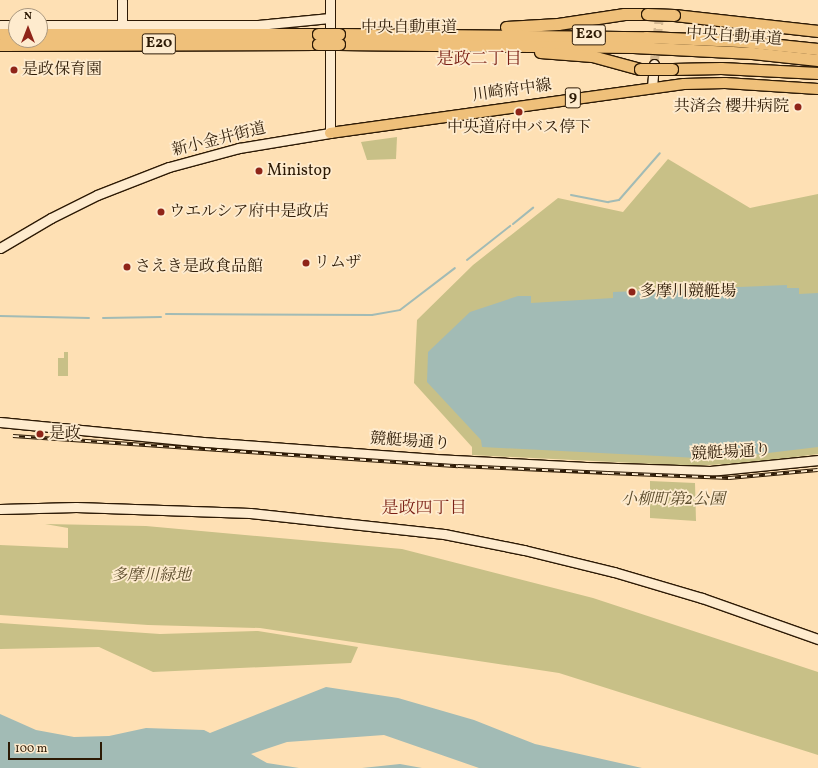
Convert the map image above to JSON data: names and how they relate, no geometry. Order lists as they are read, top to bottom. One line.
{"streets":{"highway":["中央自動車道","E20"],"main road":["川崎府中線","9"],"street":["新小金井街道","競艇場通り"]},"crossings":[["川崎府中線","新小金井街道"]],"districts":["是政二丁目","是政四丁目"],"parks":["小柳町第2公園","多摩川緑地"],"places":["是政保育園","共済会 櫻井病院","中央道府中バス停下","Ministop","ウエルシア府中是政店","リムザ","さえき是政食品館","多摩川競艇場","是政"],"scale_bar":"100 m","north":"top"}
